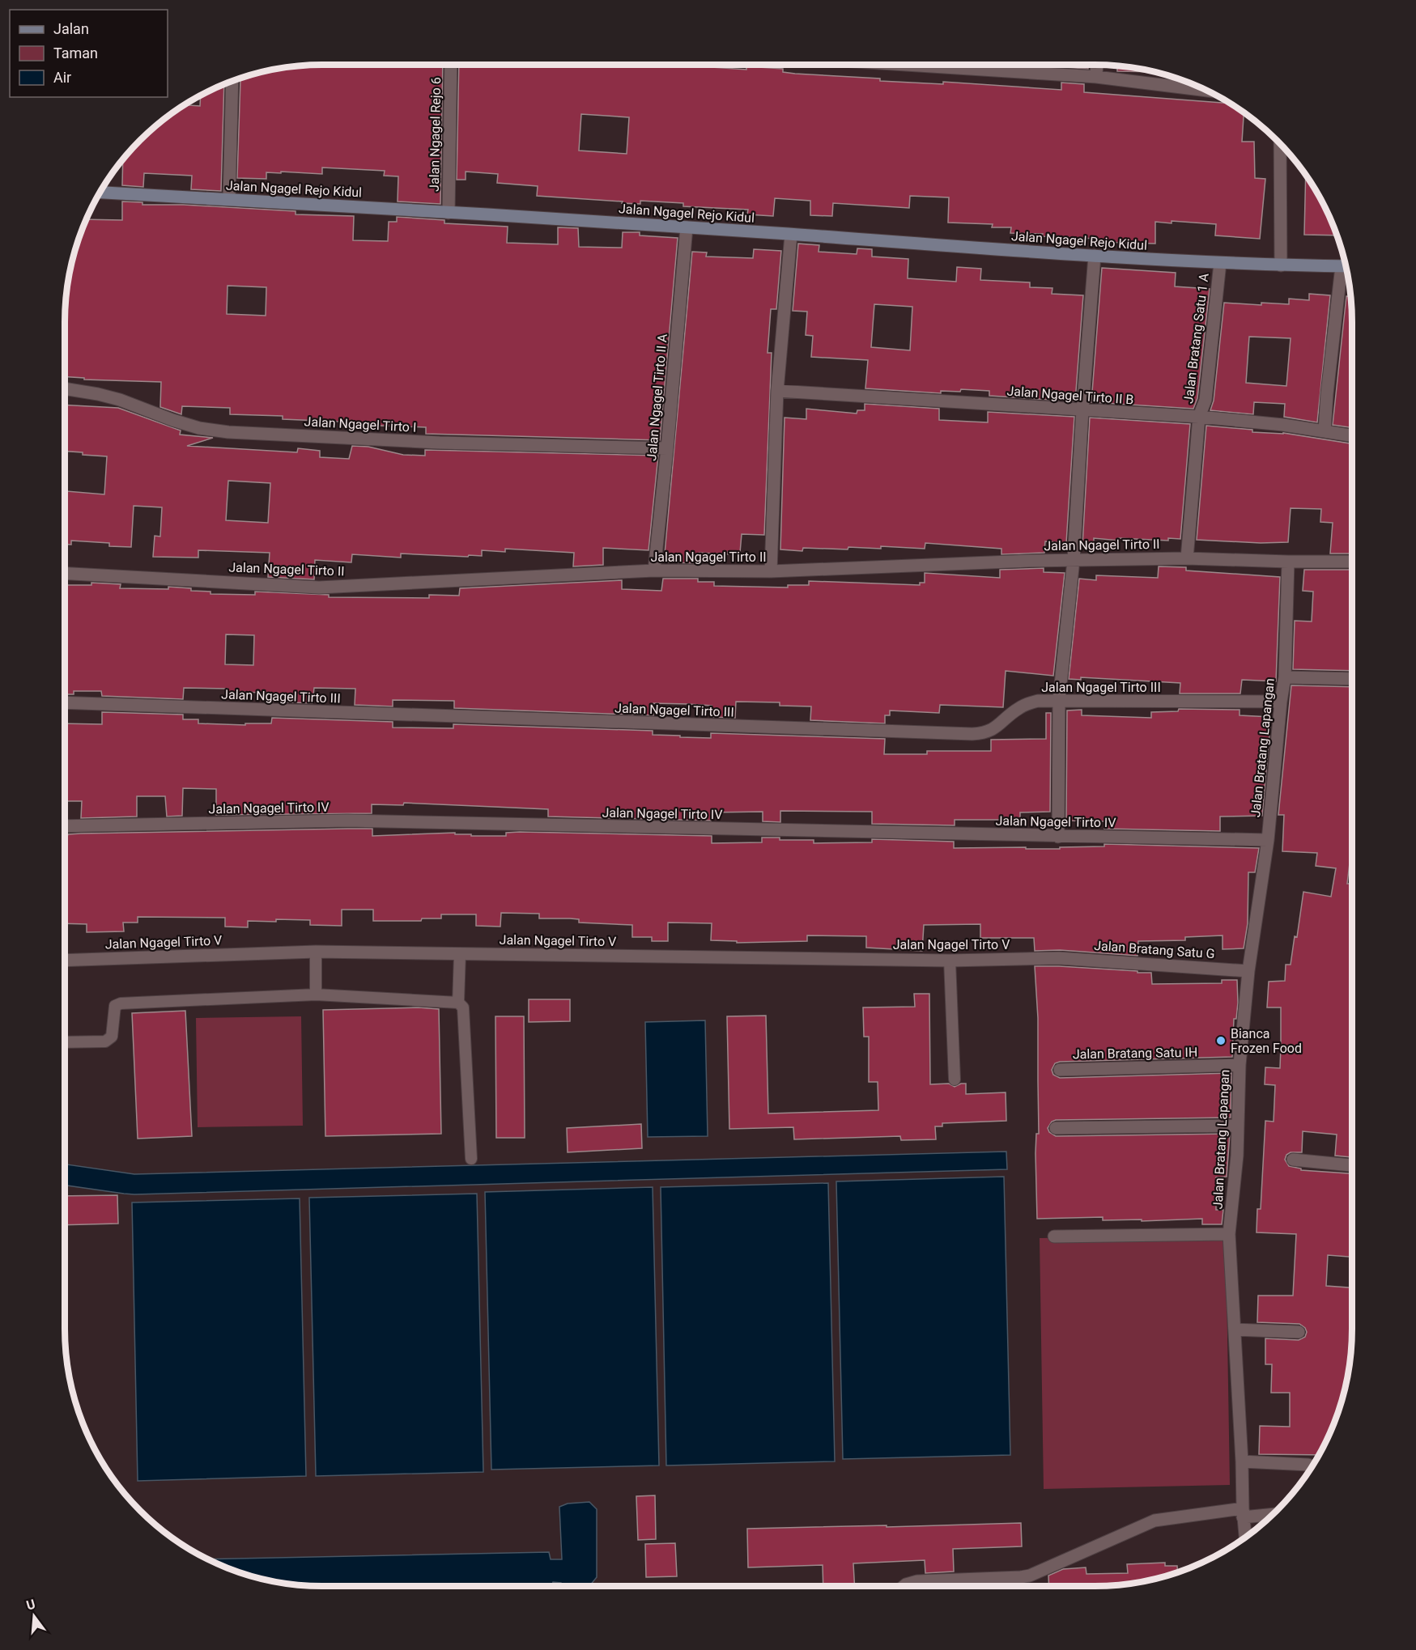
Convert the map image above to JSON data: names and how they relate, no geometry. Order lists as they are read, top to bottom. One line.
{"streets":{"main road":["Jalan Ngagel Rejo Kidul"],"street":["Jalan Ngagel Rejo 6","Jalan Bratang Satu 1 A","Jalan Ngagel Tirto II B","Jalan Ngagel Tirto II A","Jalan Ngagel Tirto I","Jalan Ngagel Tirto II","Jalan Ngagel Tirto III","Jalan Bratang Lapangan","Jalan Ngagel Tirto IV","Jalan Ngagel Tirto V","Jalan Bratang Satu G","Jalan Bratang Satu IH"]},"crossings":[["Jalan Ngagel Rejo 6","Jalan Ngagel Rejo Kidul"],["Jalan Ngagel Rejo Kidul","Jalan Bratang Satu 1 A"],["Jalan Ngagel Rejo Kidul","Jalan Ngagel Tirto II A"],["Jalan Bratang Satu 1 A","Jalan Ngagel Tirto II B"],["Jalan Bratang Satu 1 A","Jalan Ngagel Tirto II"],["Jalan Ngagel Tirto II A","Jalan Ngagel Tirto I"],["Jalan Ngagel Tirto II A","Jalan Ngagel Tirto II"],["Jalan Ngagel Tirto II","Jalan Bratang Lapangan"],["Jalan Ngagel Tirto III","Jalan Bratang Lapangan"],["Jalan Bratang Lapangan","Jalan Ngagel Tirto IV"],["Jalan Bratang Lapangan","Jalan Bratang Satu G"],["Jalan Bratang Lapangan","Jalan Bratang Satu IH"],["Jalan Ngagel Tirto V","Jalan Bratang Satu G"]],"places":["Bianca Frozen Food"],"legend":["Jalan","Taman","Air"],"north":"top"}
